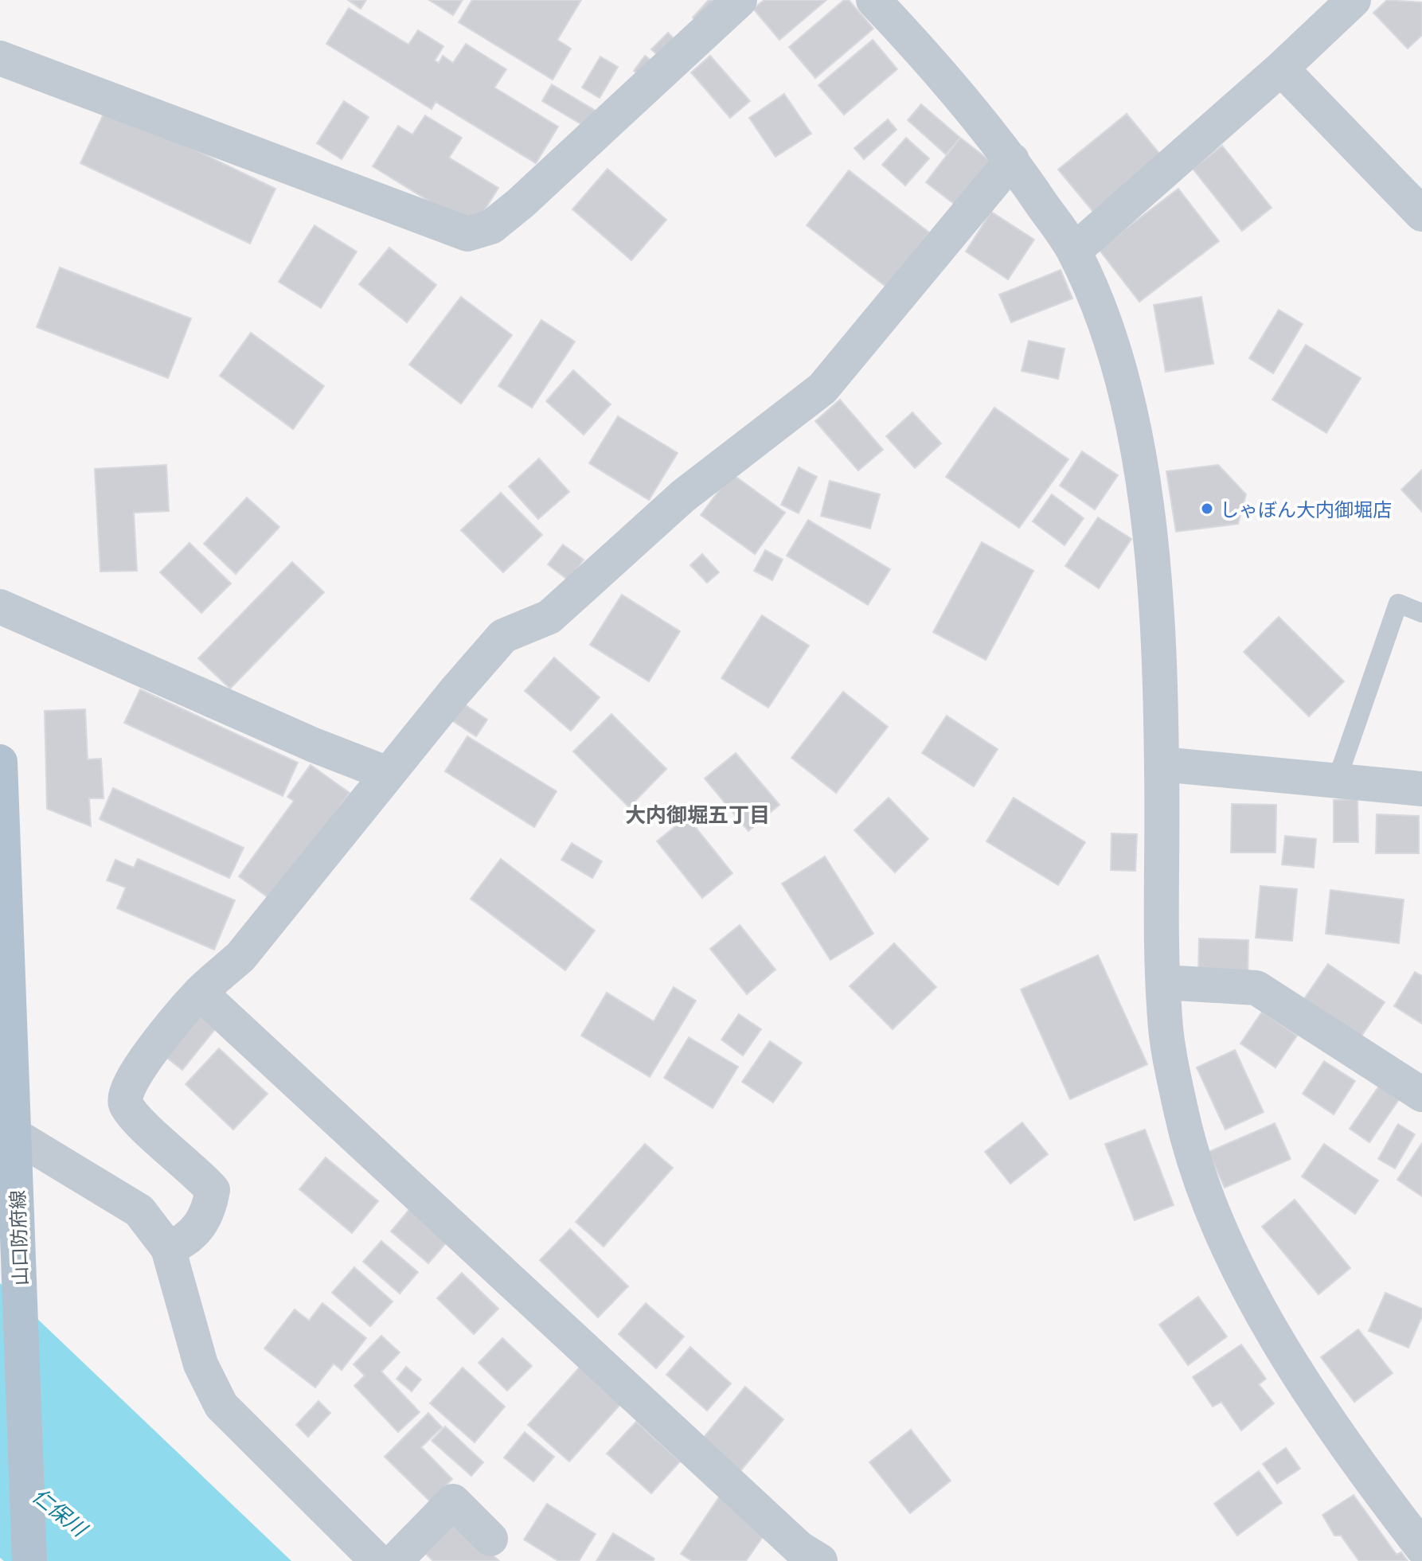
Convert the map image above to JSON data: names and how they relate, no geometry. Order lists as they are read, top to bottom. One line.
{"streets":{"main road":["山口防府線"]},"districts":["大内御堀五丁目"],"water":["仁保川"],"places":["しゃぼん大内御堀店"]}
